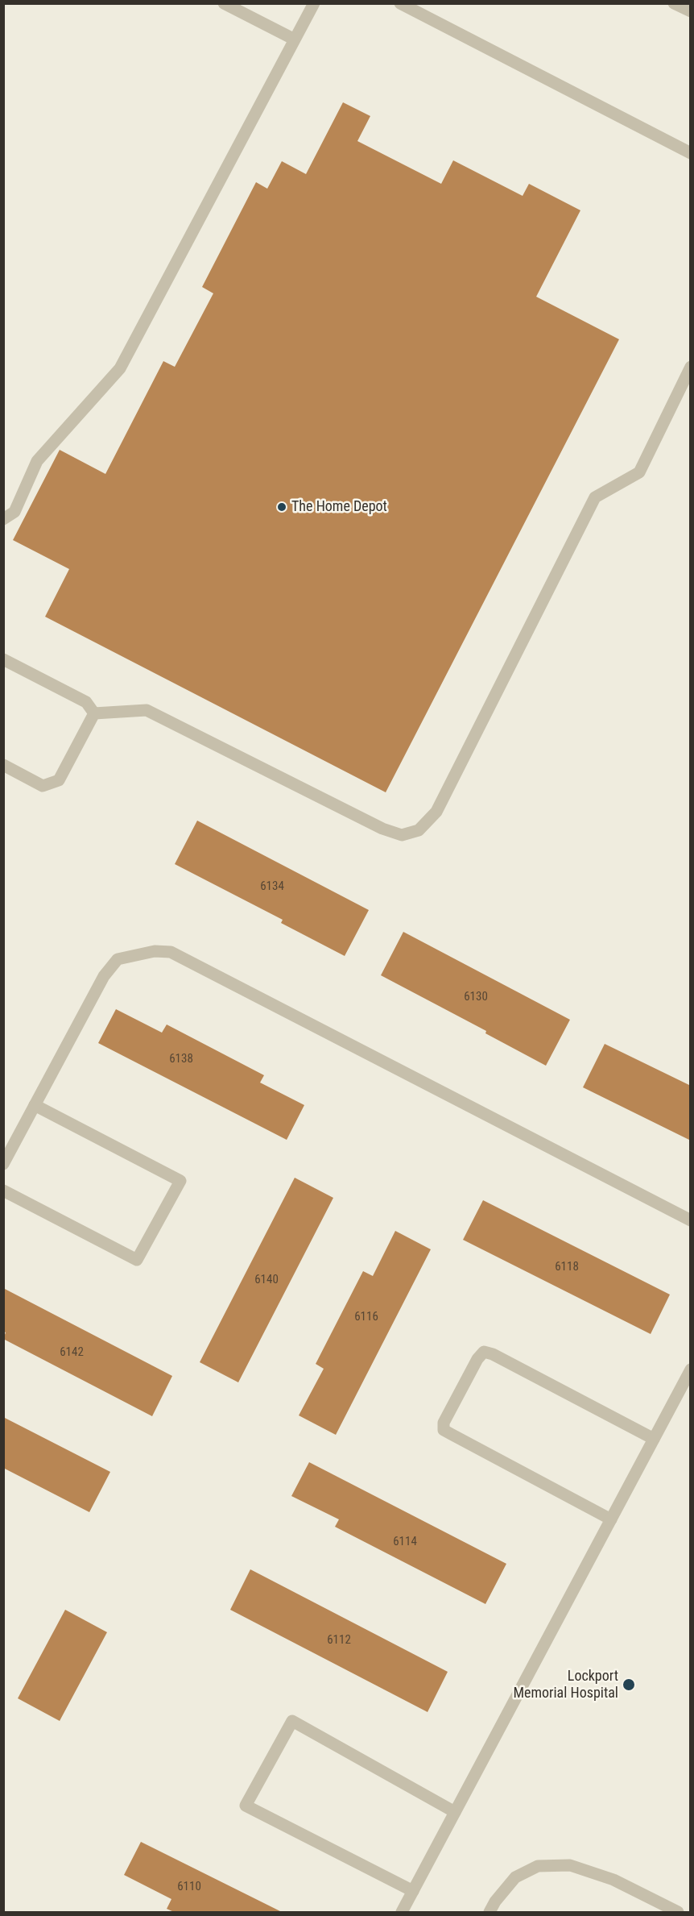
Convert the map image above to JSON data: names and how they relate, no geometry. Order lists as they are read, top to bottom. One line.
{"places":["The Home Depot","Lockport Memorial Hospital"],"house_numbers":["6134","6130","6138","6118","6140","6116","6142","6114","6112","6110"]}
